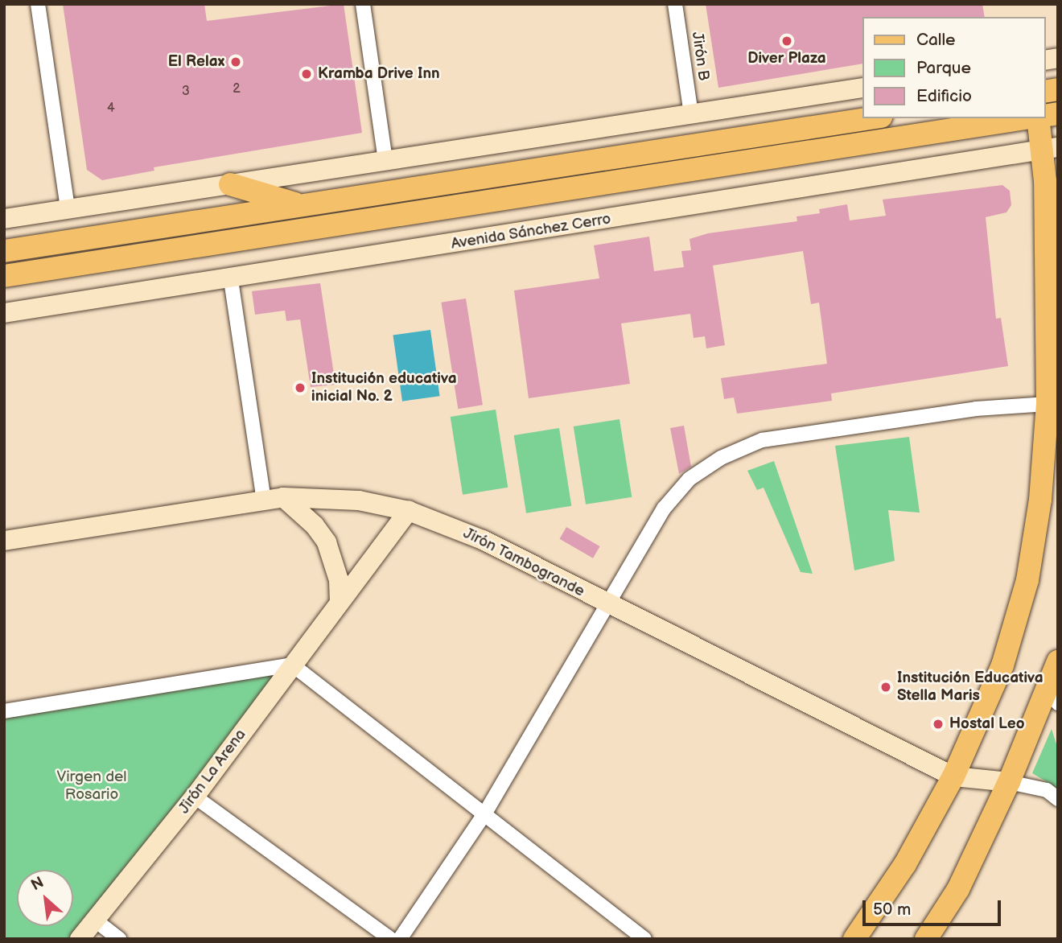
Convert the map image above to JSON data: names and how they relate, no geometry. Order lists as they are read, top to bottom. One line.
{"streets":{"main road":["Avenida Sánchez Cerro","Jirón Tambogrande","Jirón La Arena"],"street":["Jirón B"]},"crossings":[["Jirón Tambogrande","Jirón La Arena"]],"parks":["Virgen del Rosario"],"places":["Diver Plaza","El Relax","Kramba Drive Inn","Institución educativa inicial No. 2","Institución Educativa Stella Maris","Hostal Leo"],"house_numbers":["2","3","4"],"legend":["Calle","Parque","Edificio"],"scale_bar":"50 m","north":"top left"}
